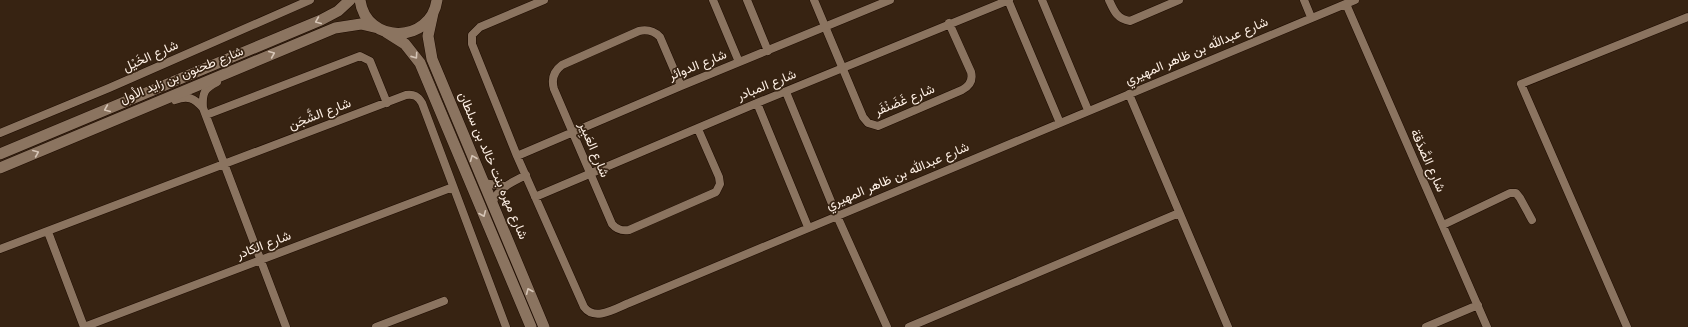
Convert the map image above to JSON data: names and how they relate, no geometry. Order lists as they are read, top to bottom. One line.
{"streets":{"street":["شارع عبدالله بن ظاهر المهيري","شارع الخَيْل","شارع الدوائر","شارع طحنون بن زايد الأول","شارع المبادر","شارع غَضَنْفَر","شارع الشَّجَن","شارع العَبِير","شارع الصَّدَقة","شارع مهره بنت خالد بن سلطان","شارع الكادر"]},"crossings":[["شارع عبدالله بن ظاهر المهيري","شارع الدوائر"],["شارع عبدالله بن ظاهر المهيري","شارع المبادر"],["شارع عبدالله بن ظاهر المهيري","شارع الصَّدَقة"],["شارع الدوائر","شارع غَضَنْفَر"],["شارع الدوائر","شارع العَبِير"],["شارع طحنون بن زايد الأول","شارع مهره بنت خالد بن سلطان"],["شارع المبادر","شارع غَضَنْفَر"],["شارع المبادر","شارع العَبِير"],["شارع الشَّجَن","شارع الكادر"]]}
